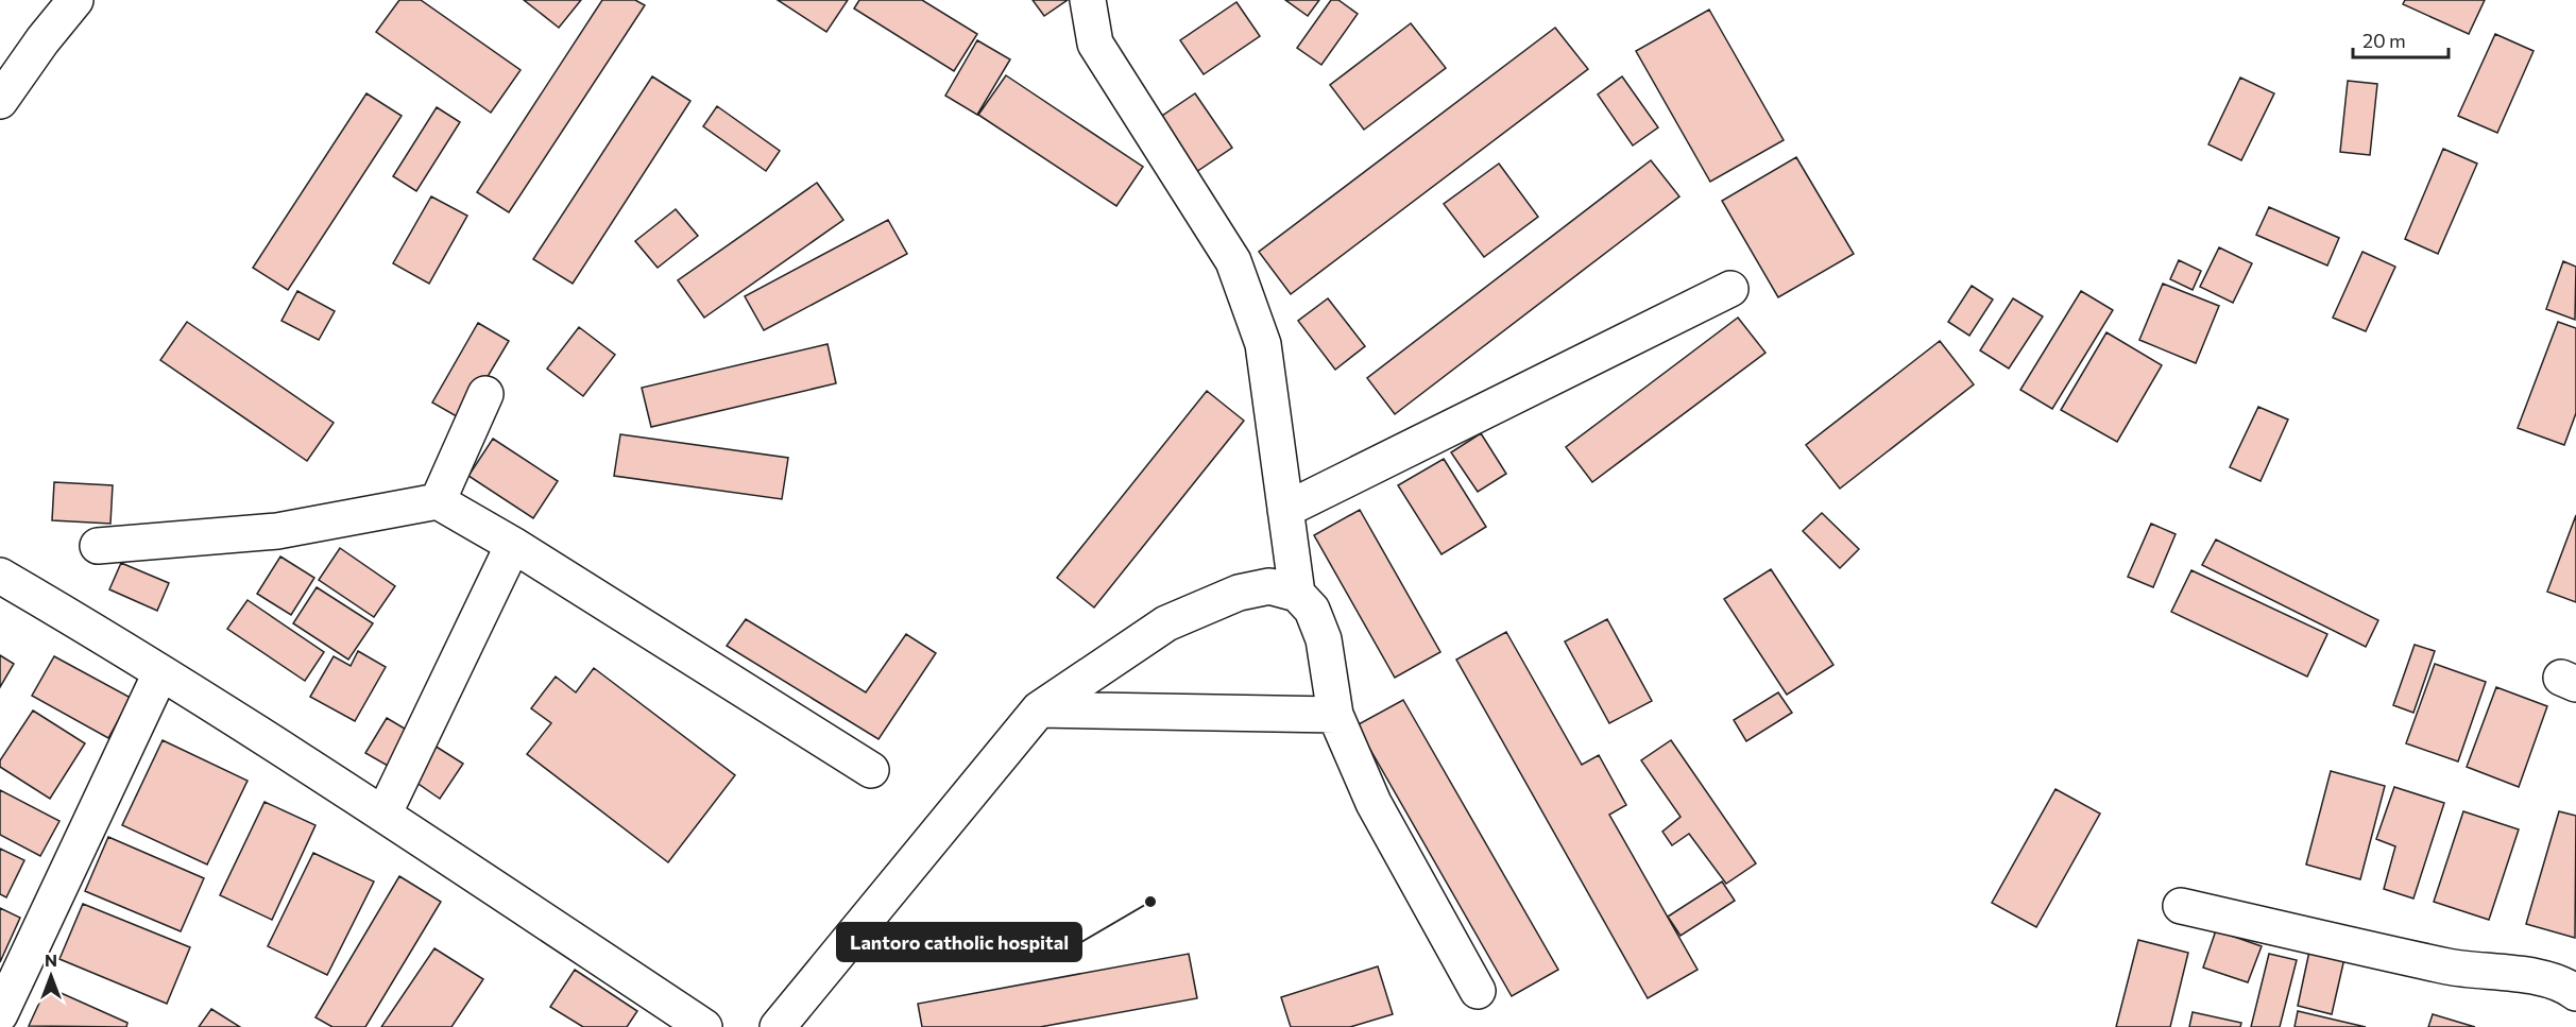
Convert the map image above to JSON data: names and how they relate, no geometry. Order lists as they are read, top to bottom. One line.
{"places":["Lantoro catholic hospital"],"scale_bar":"20 m","north":"top"}
